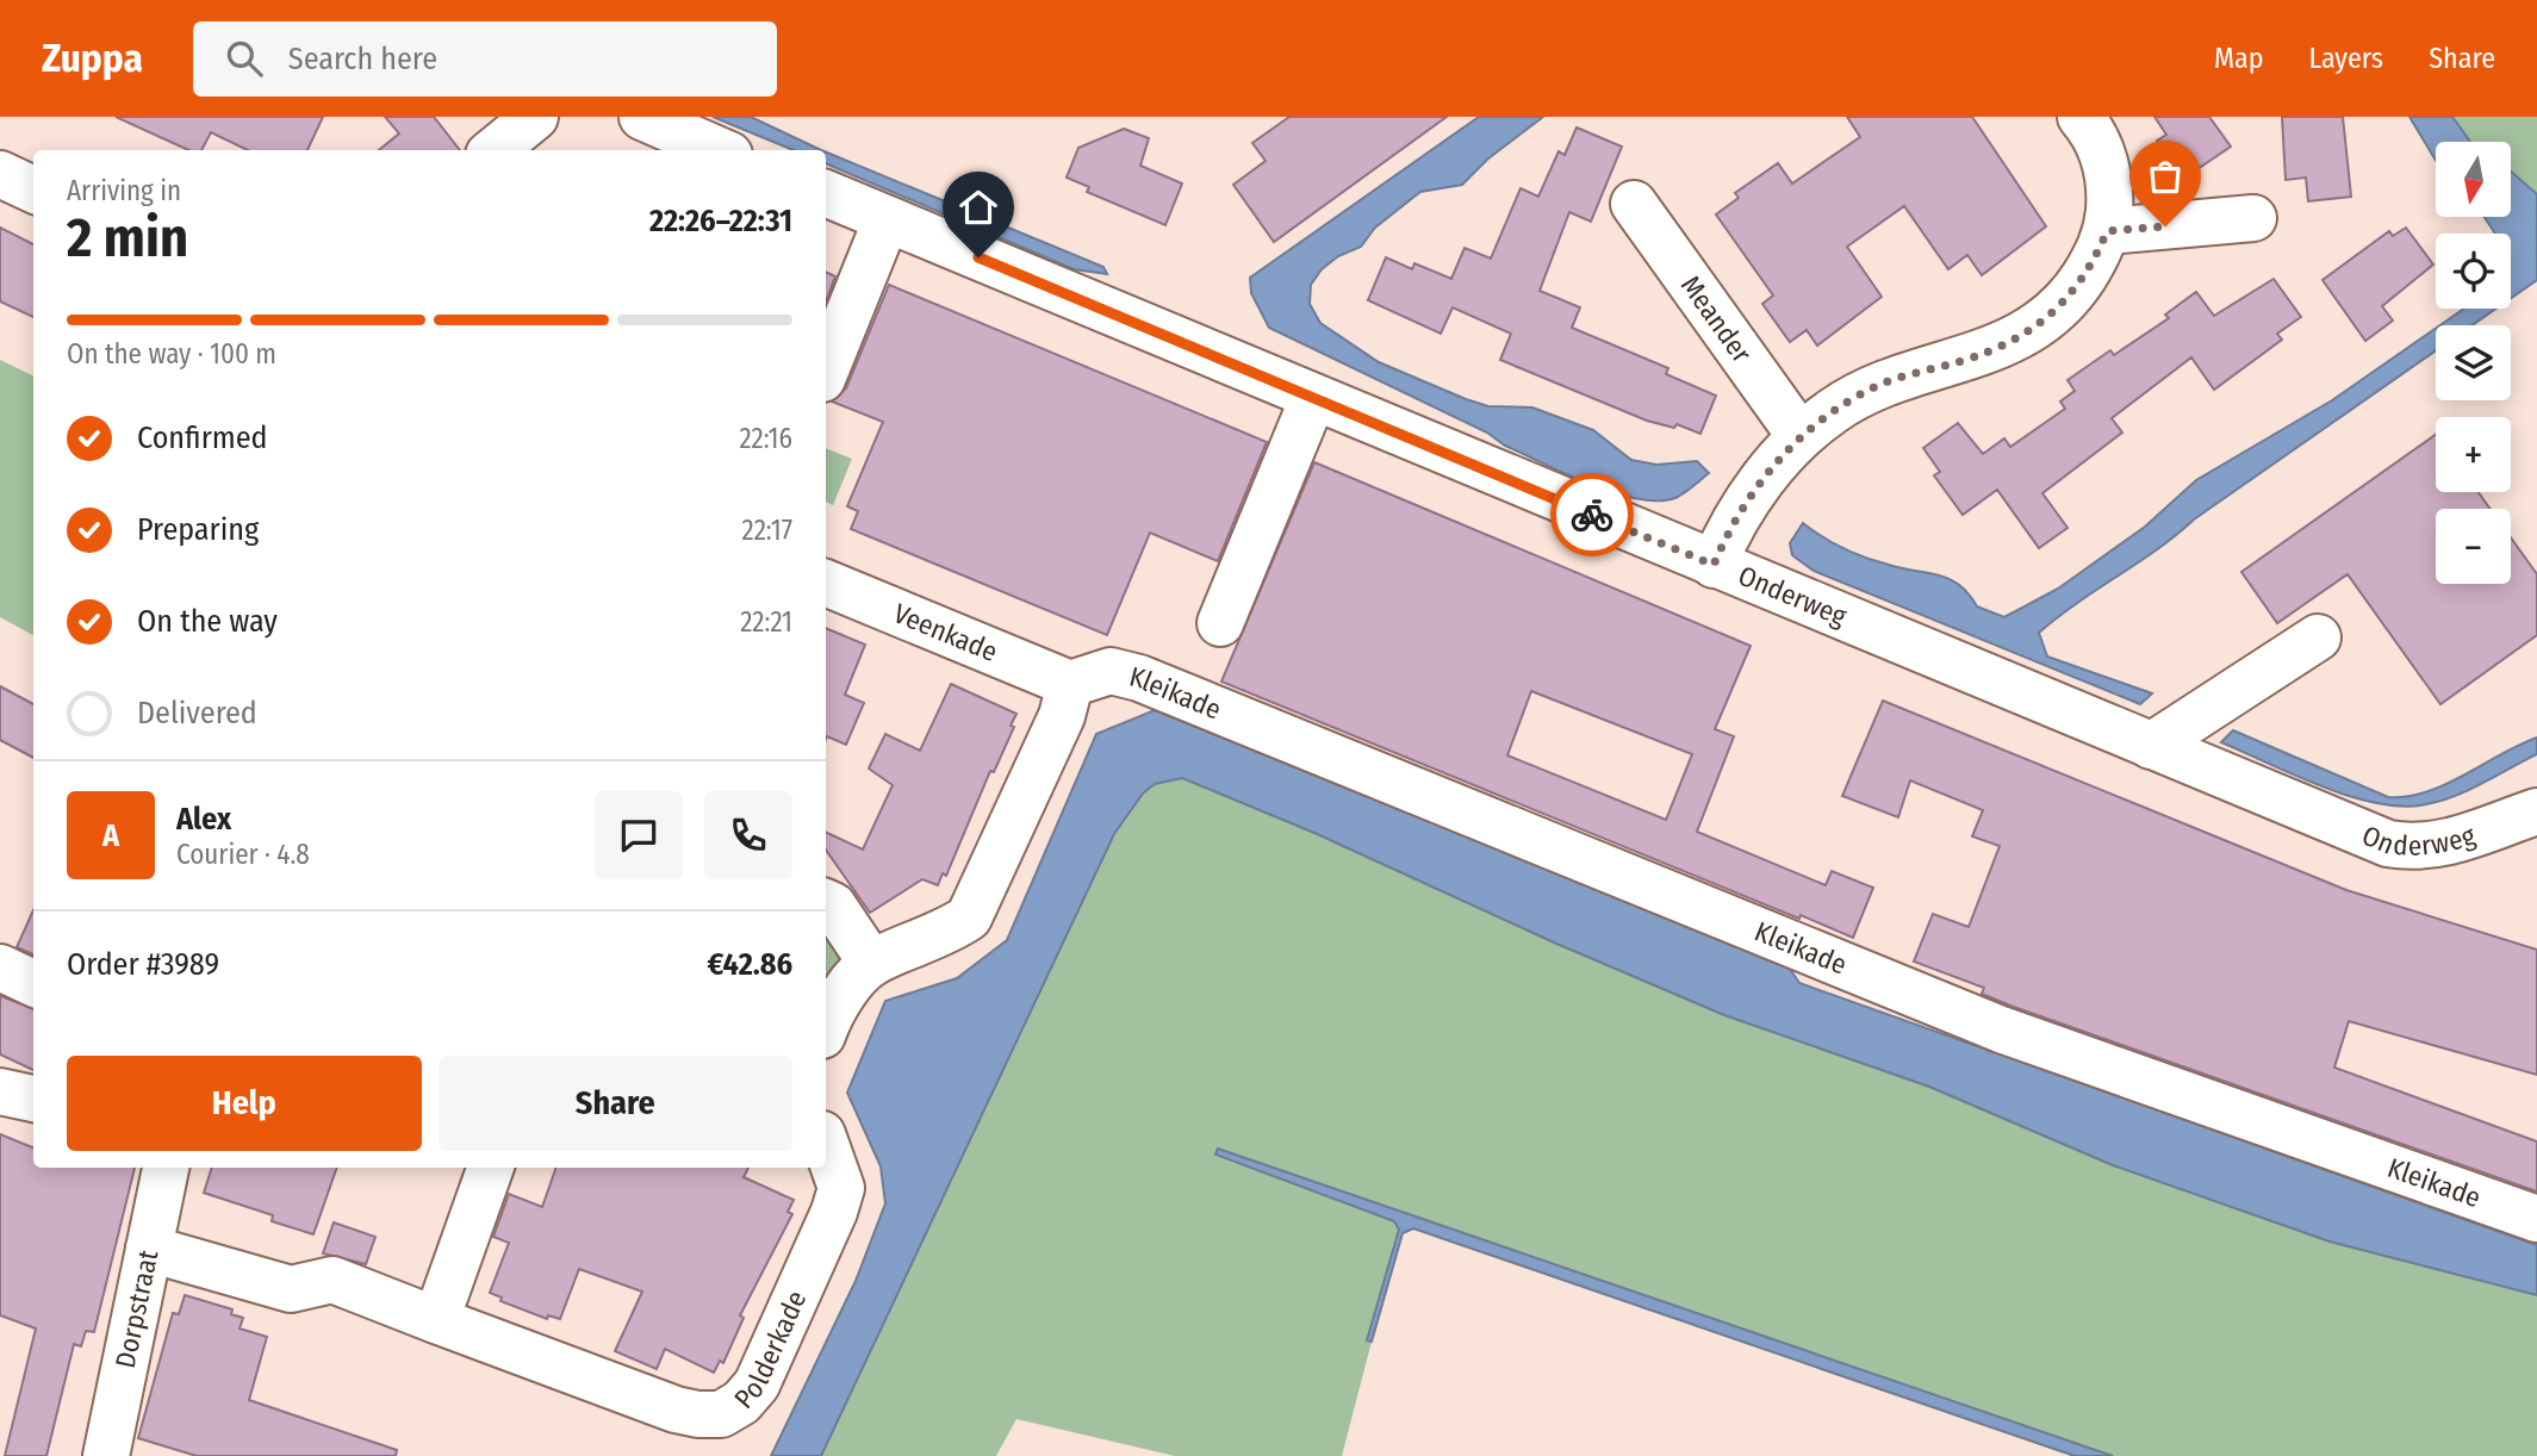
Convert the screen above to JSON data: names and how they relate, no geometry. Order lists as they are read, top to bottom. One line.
{"streets":{"street":["Meander","Onderweg","Veenkade","Kleikade","Dorpstraat","Polderkade"]},"crossings":[["Veenkade","Kleikade"],["Dorpstraat","Polderkade"]],"north":"bottom","page":{"header":"Zuppa","search":"Search here","nav":["Map","Layers","Share"],"map_buttons":["+","−"],"heading":["2 min","Arriving in","22:26–22:31"],"panel":["Alex","Courier · 4.8","Order #3989","€42.86"],"bar":"On the way · 100 m","list":[["Confirmed","22:16"],["Preparing","22:17"],["On the way","22:21"],"Delivered"],"round":"A","buttons":["Help","Share"]}}
